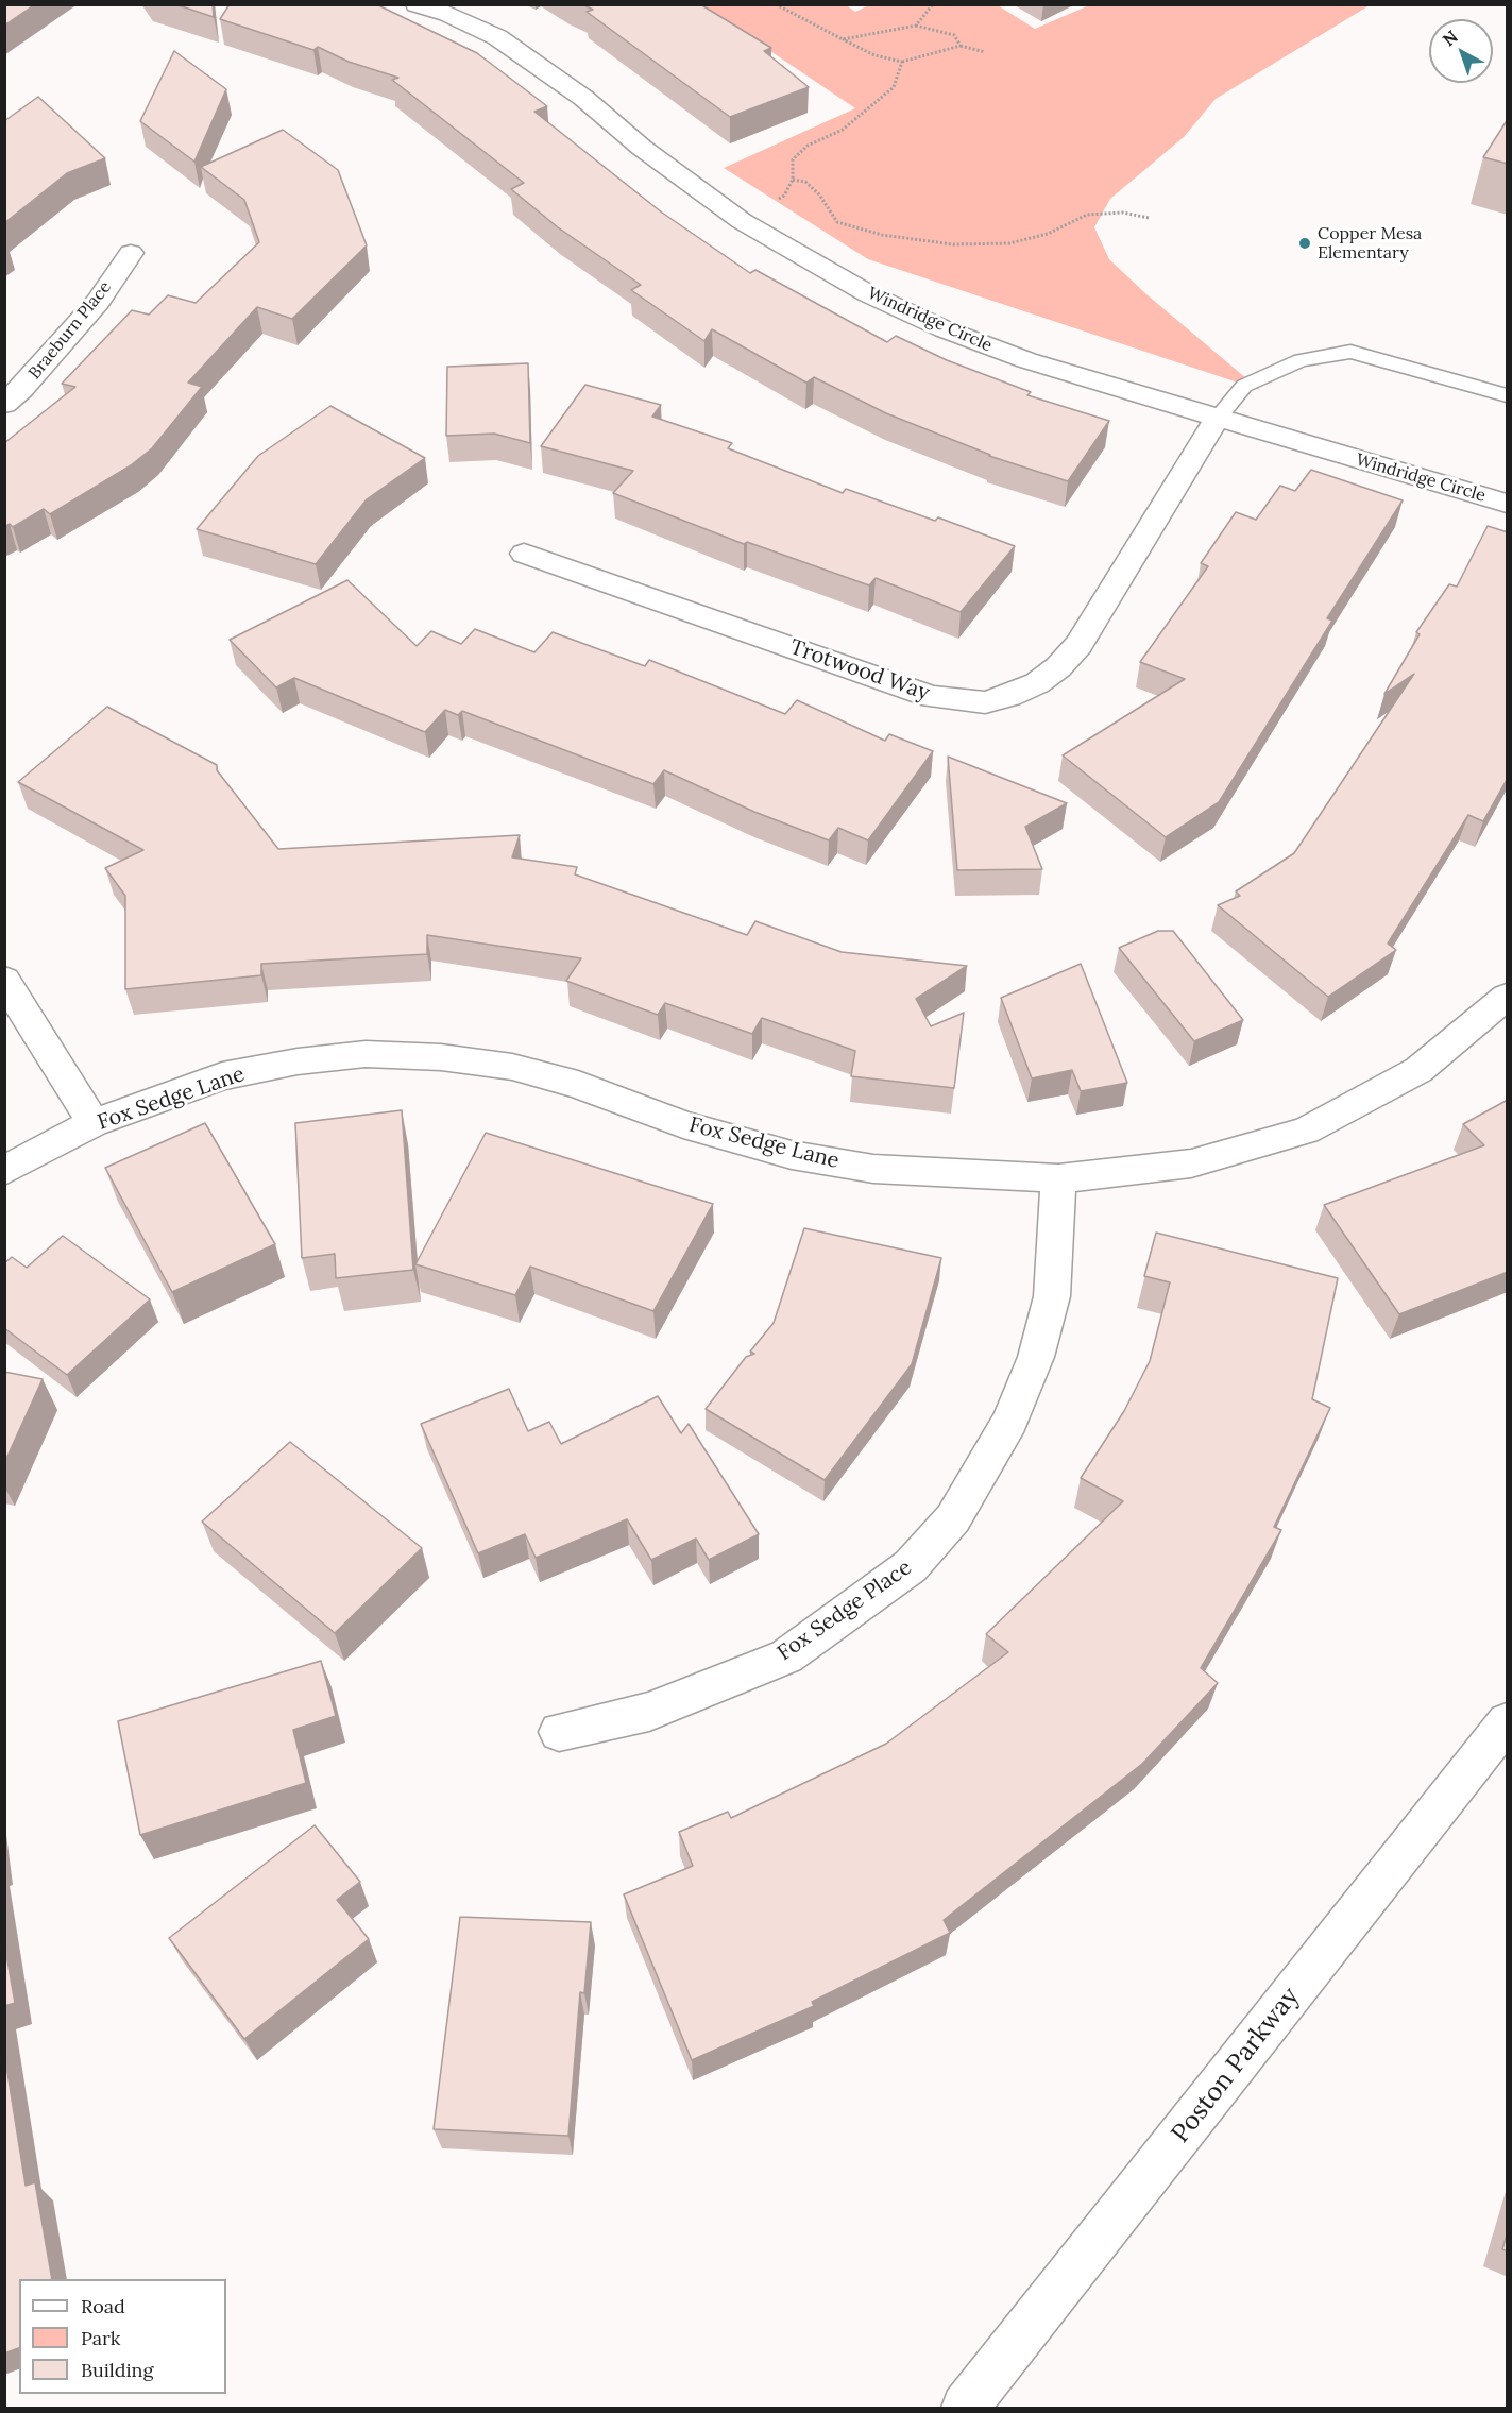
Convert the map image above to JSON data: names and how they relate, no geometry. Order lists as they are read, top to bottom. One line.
{"streets":{"street":["Windridge Circle","Braeburn Place","Trotwood Way","Fox Sedge Lane","Fox Sedge Place","Poston Parkway"]},"crossings":[["Windridge Circle","Trotwood Way"],["Fox Sedge Lane","Fox Sedge Place"]],"places":["Copper Mesa Elementary"],"legend":["Road","Park","Building"],"north":"top left"}
